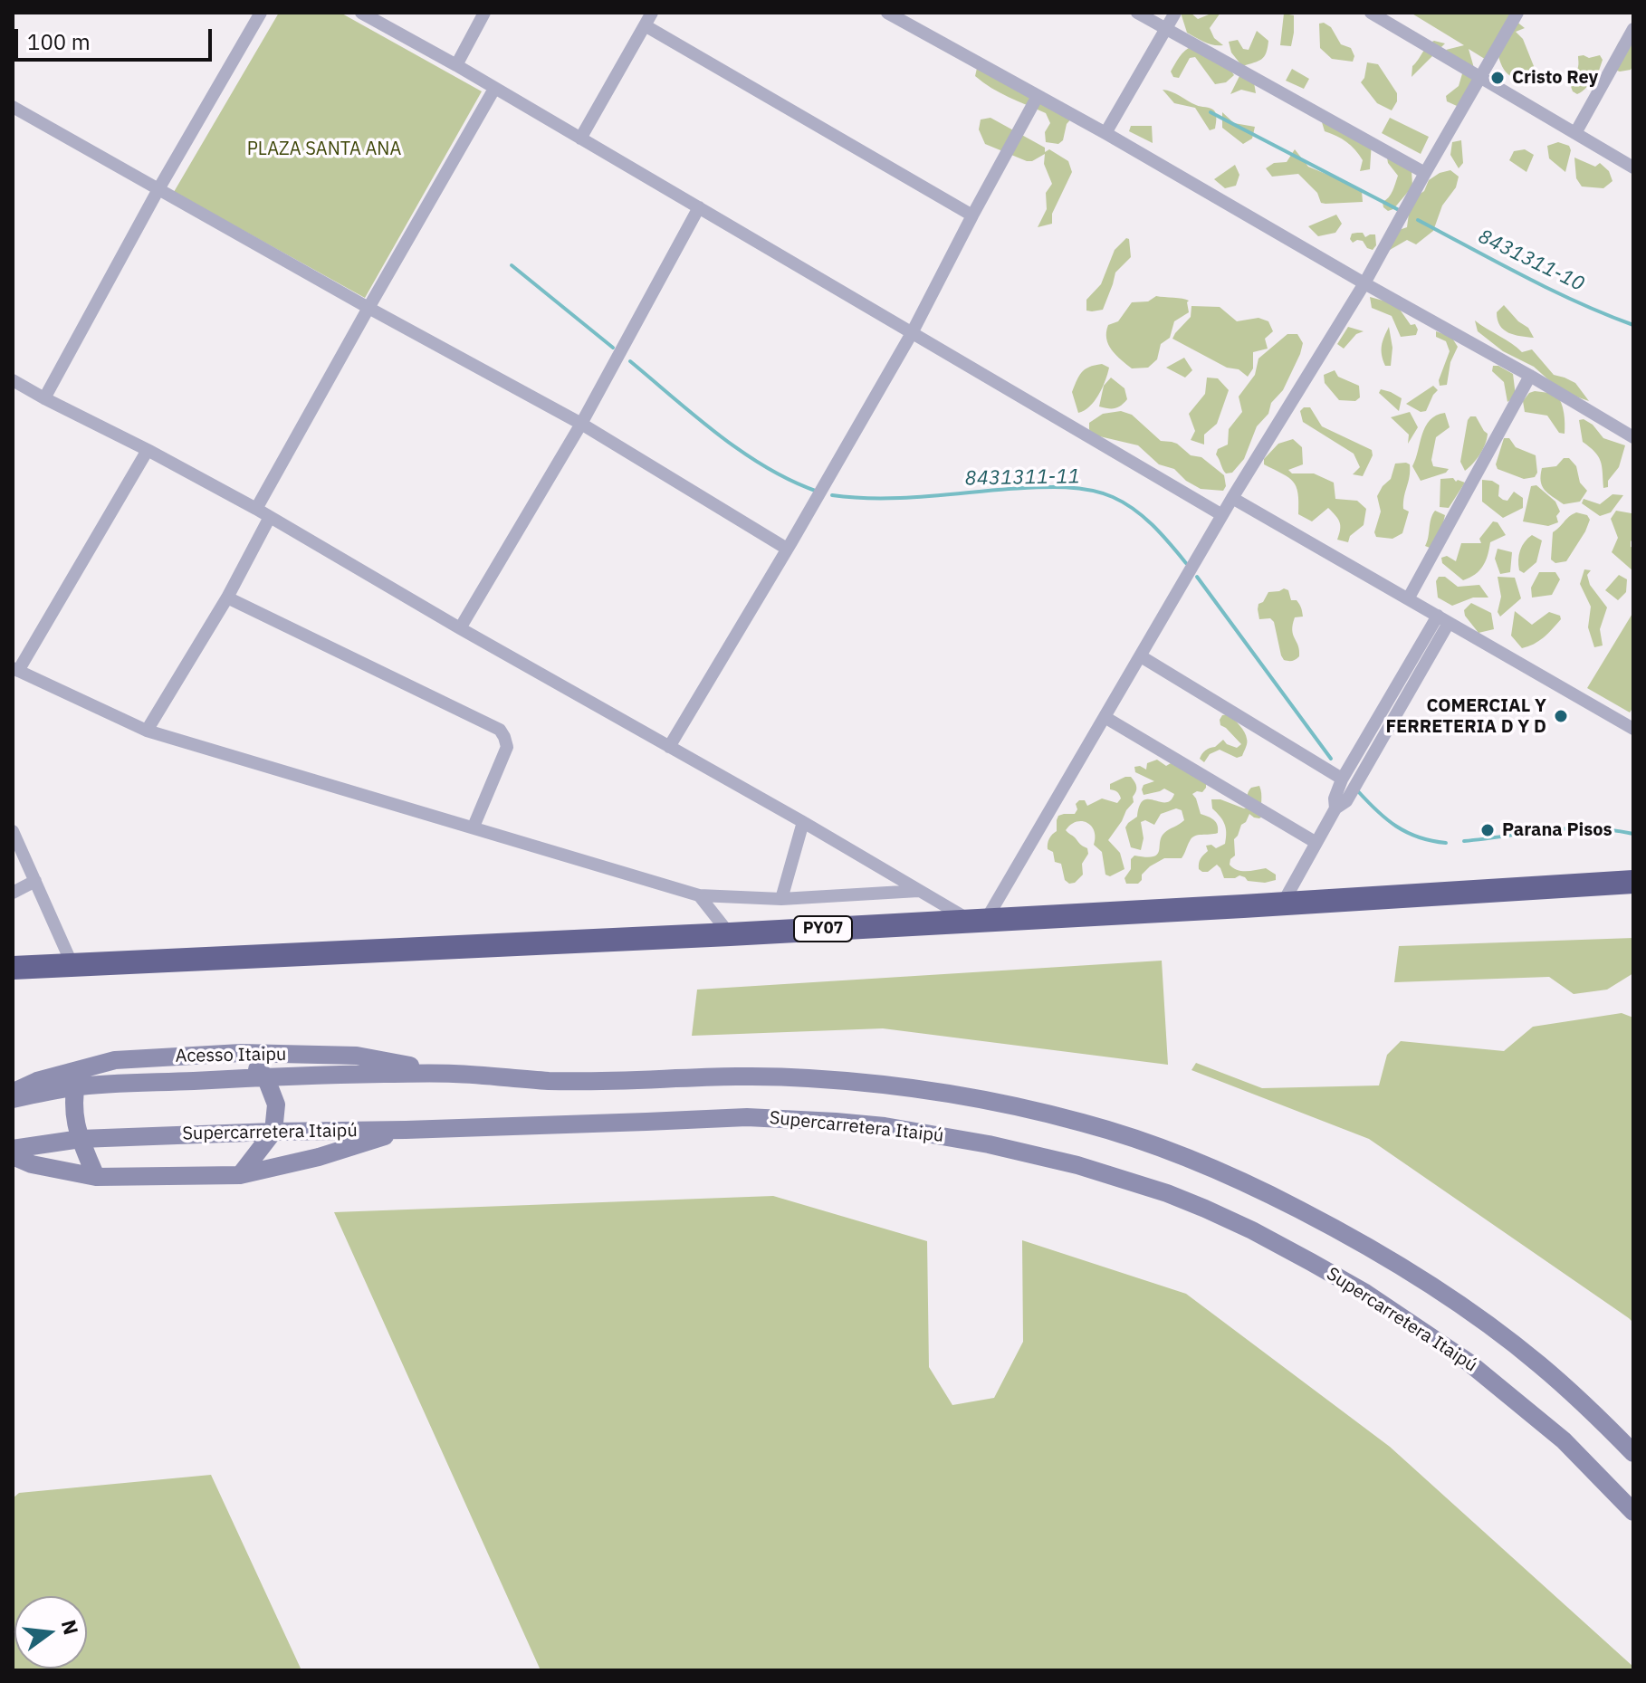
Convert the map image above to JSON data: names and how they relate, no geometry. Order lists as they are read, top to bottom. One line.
{"streets":{"highway":["PY07"],"street":["Acesso Itaipu","Supercarretera Itaipú"]},"water":["8431311-10","8431311-11"],"parks":["PLAZA SANTA ANA"],"places":["Cristo Rey","COMERCIAL Y FERRETERIA D Y D","Parana Pisos"],"scale_bar":"100 m","north":"right"}
